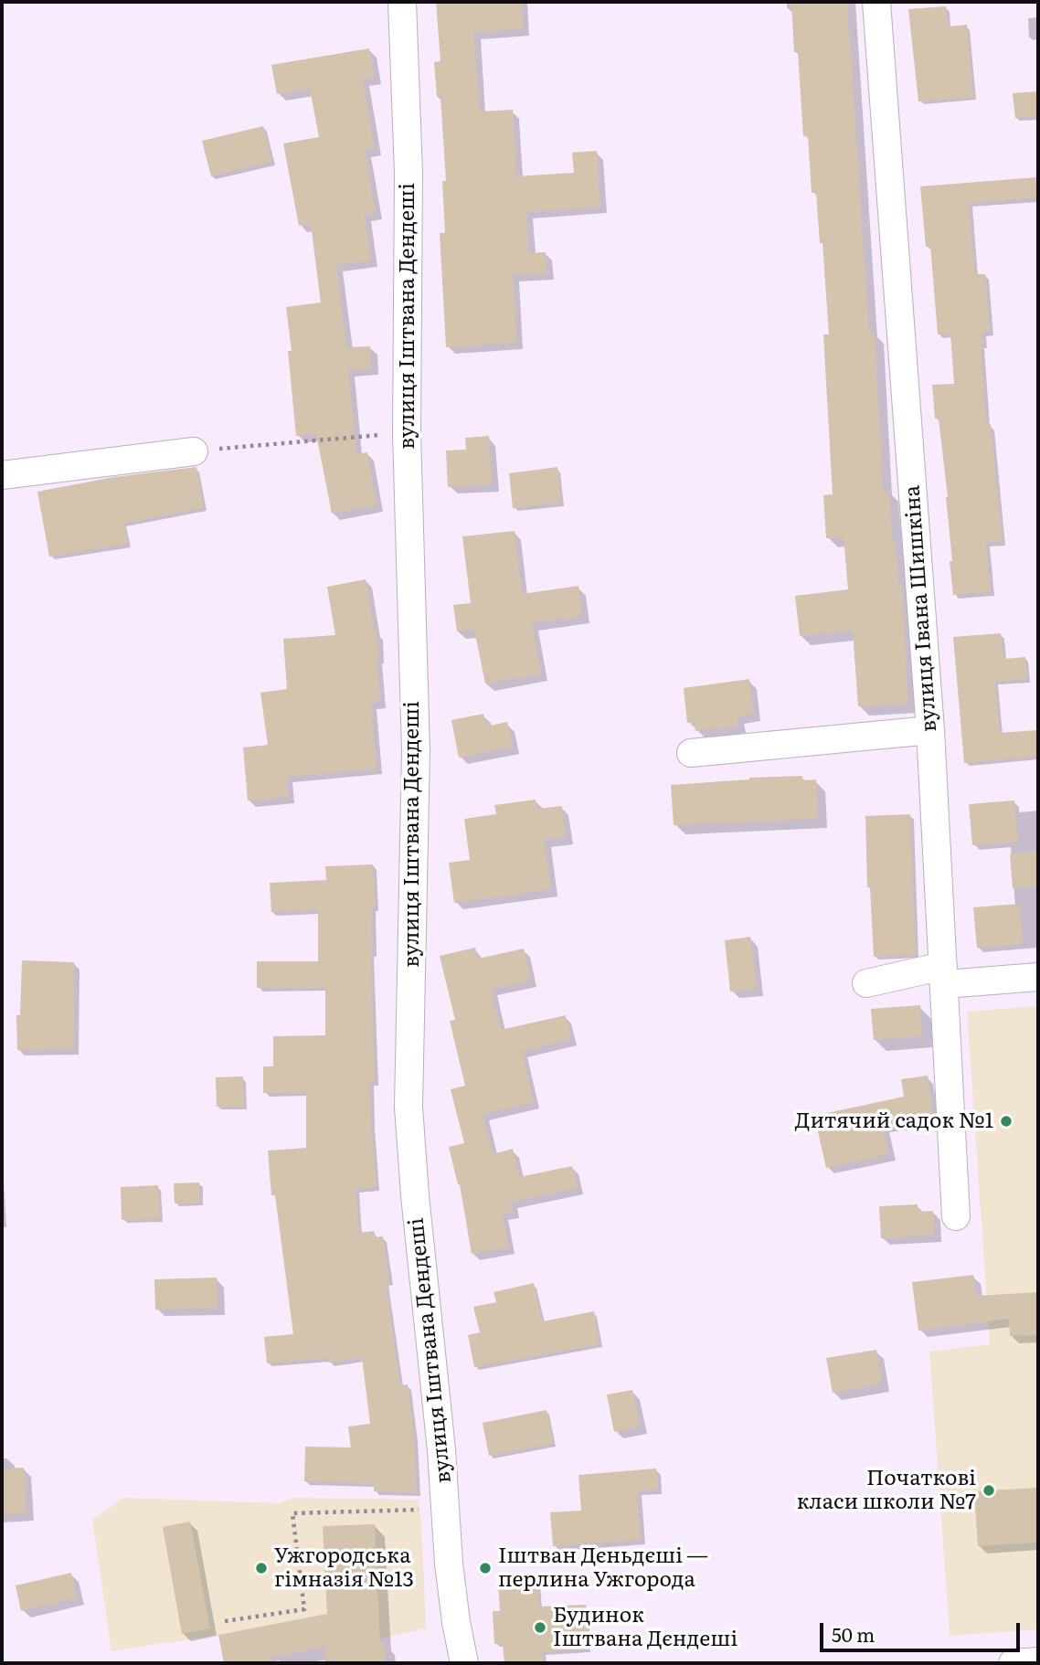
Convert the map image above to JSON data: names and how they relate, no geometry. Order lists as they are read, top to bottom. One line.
{"streets":{"street":["вулиця Іштвана Дендеші","вулиця Івана Шишкіна"]},"places":["Дитячий садок №1","Початкові класи школи №7","Ужгородська гімназія №13","Іштван Дєньдєші — перлина Ужгорода","Будинок Іштвана Дєндеші"],"scale_bar":"50 m"}
